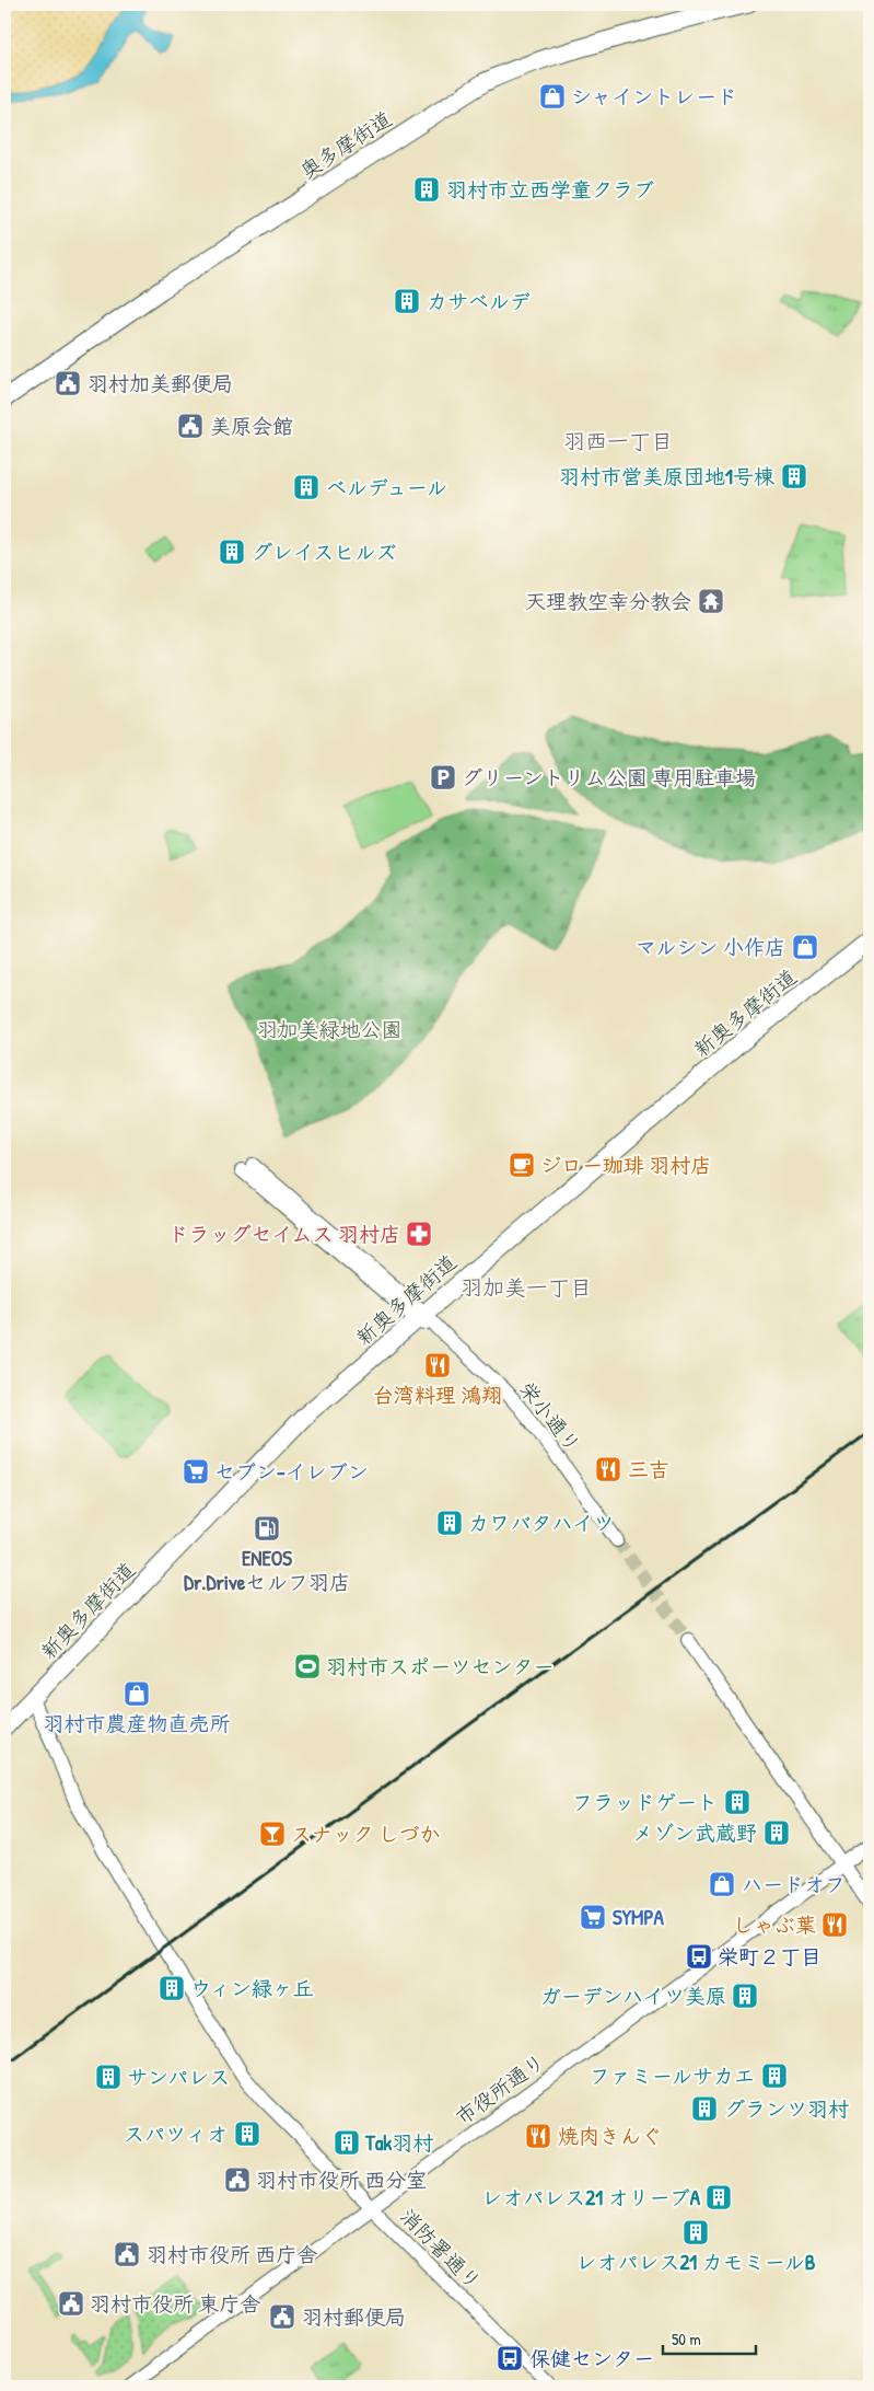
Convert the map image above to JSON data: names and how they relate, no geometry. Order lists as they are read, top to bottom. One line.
{"streets":{"main road":["奥多摩街道","新奥多摩街道"],"street":["栄小通り","市役所通り","消防署通り"]},"crossings":[["新奥多摩街道","栄小通り"],["新奥多摩街道","消防署通り"],["市役所通り","消防署通り"]],"districts":["羽西一丁目","羽加美一丁目"],"parks":["羽加美緑地公園"],"places":{"shop":["シャイントレード","マルシン 小作店","羽村市農産物直売所","ハードオフ"],"building":["羽村市立西学童クラブ","カサベルデ","羽村市営美原団地1号棟","ベルデュール","グレイスヒルズ","カワバタハイツ","フラッドゲート","メゾン武蔵野","ウィン緑ヶ丘","ガーデンハイツ美原","ファミールサカエ","サンパレス","グランツ羽村","スパツィオ","Tak羽村","レオパレス21 オリーブA","レオパレス21 カモミールB"],"public building":["羽村加美郵便局","美原会館","羽村市役所 西分室","羽村市役所 西庁舎","羽村市役所 東庁舎","羽村郵便局"],"temple":["天理教空幸分教会"],"parking":["グリーントリム公園 専用駐車場"],"cafe":["ジロー珈琲 羽村店"],"pharmacy":["ドラッグセイムス 羽村店"],"restaurant":["台湾料理 鴻翔","三吉","しゃぶ葉","焼肉きんぐ"],"supermarket":["セブン-イレブン","SYMPA"],"fuel station":["ENEOS Dr.Driveセルフ羽店"],"sports":["羽村市スポーツセンター"],"bar":["スナック しづか"],"bus stop":["栄町２丁目","保健センター"]},"scale_bar":"50 m"}
